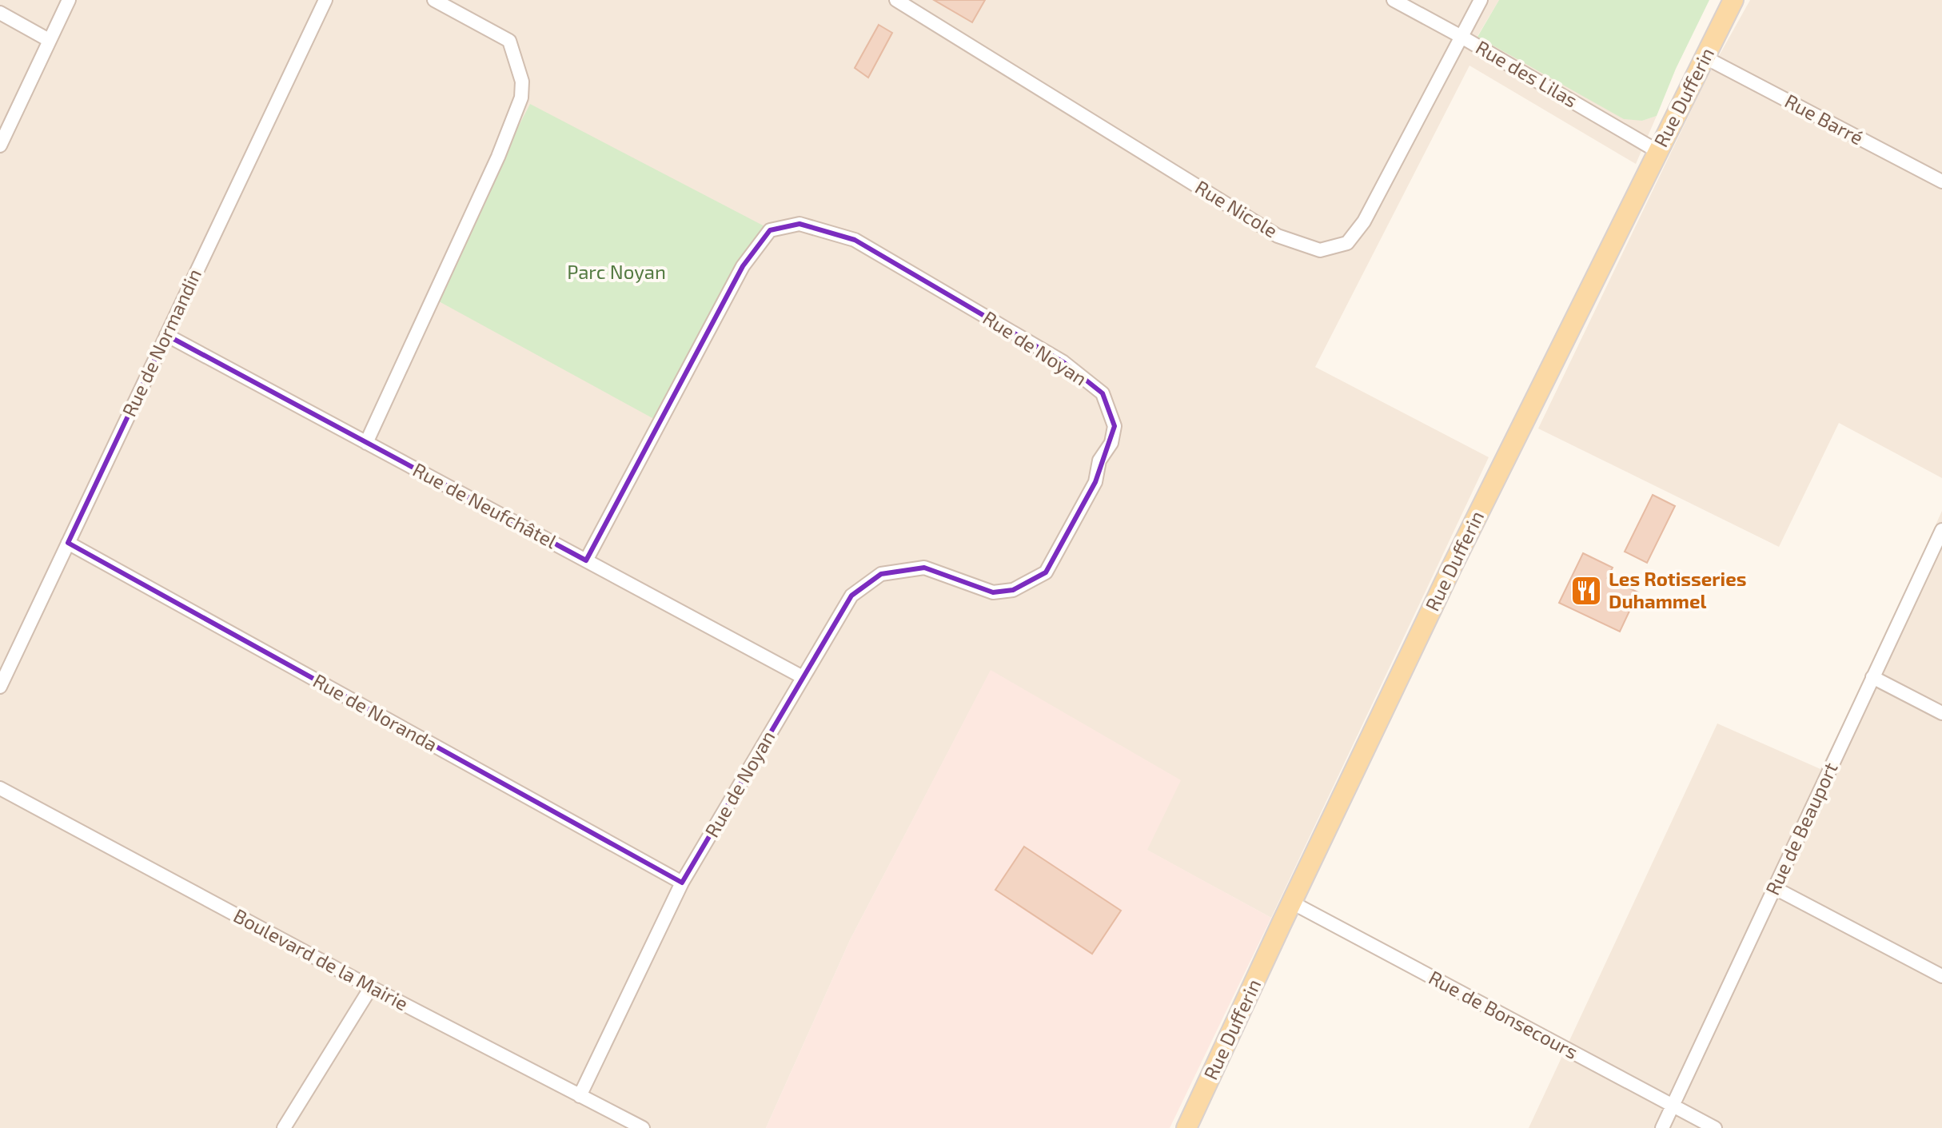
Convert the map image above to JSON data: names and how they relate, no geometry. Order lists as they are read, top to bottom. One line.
{"streets":{"main road":["Rue Dufferin"],"street":["Rue des Lilas","Rue Barré","Rue Nicole","Rue de Normandin","Rue de Noyan","Rue de Neufchâtel","Rue de Noranda","Rue de Beauport","Boulevard de la Mairie","Rue de Bonsecours"]},"crossings":[["Rue des Lilas","Rue Dufferin"],["Rue des Lilas","Rue Nicole"],["Rue Dufferin","Rue Barré"],["Rue Dufferin","Rue de Bonsecours"],["Rue de Normandin","Rue de Neufchâtel"],["Rue de Normandin","Rue de Noranda"],["Rue de Noyan","Rue de Neufchâtel"],["Rue de Noyan","Rue de Noranda"],["Rue de Noyan","Boulevard de la Mairie"],["Rue de Beauport","Rue de Bonsecours"]],"parks":["Parc Noyan"],"places":{"restaurant":["Les Rotisseries Duhammel"]}}
